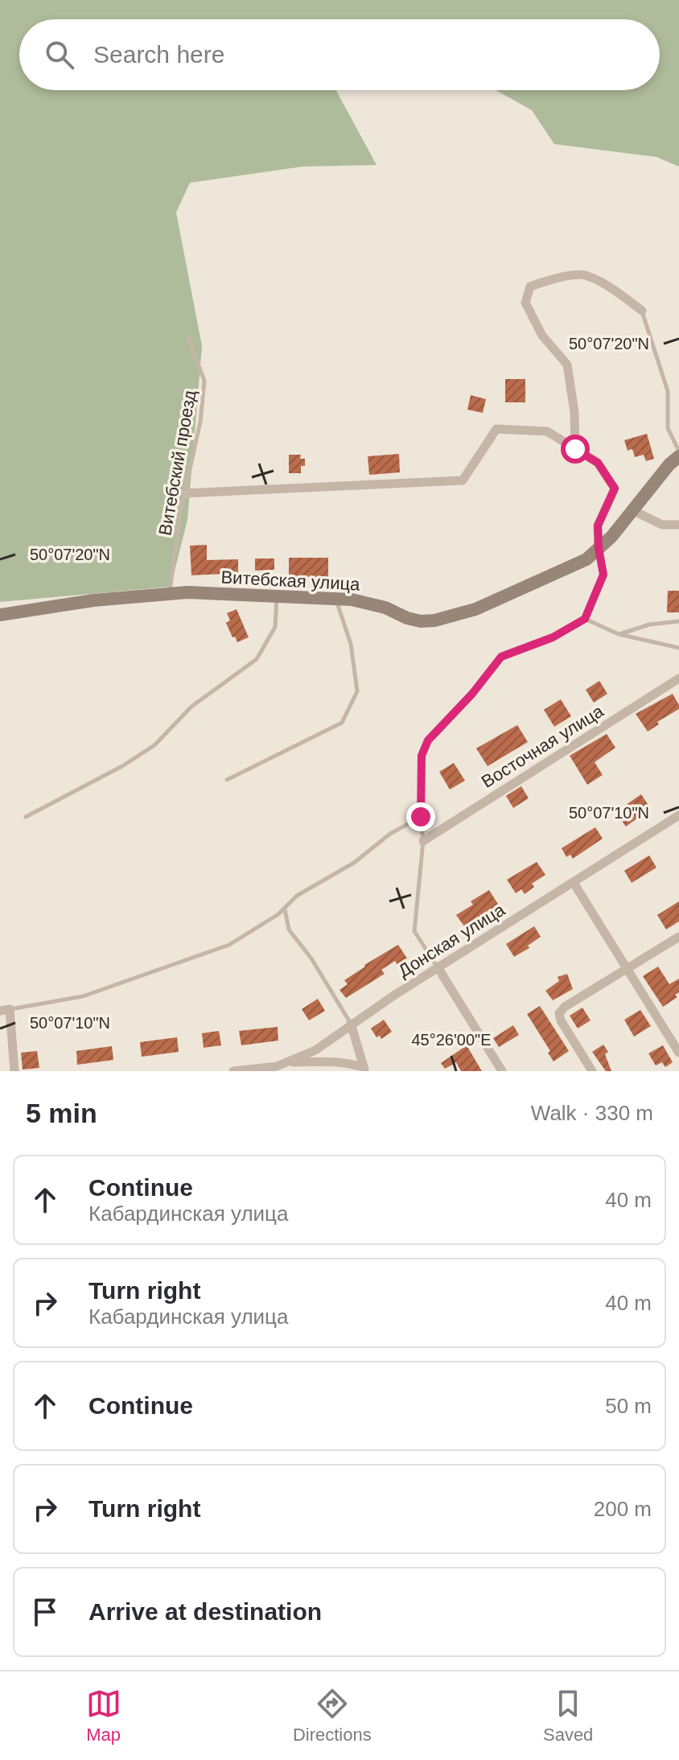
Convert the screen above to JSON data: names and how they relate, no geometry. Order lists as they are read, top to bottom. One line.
{"streets":{"street":["Витебская улица","Восточная улица","Донская улица"],"lane":["Витебский проезд"]},"crossings":[["Витебский проезд","Витебская улица"]],"page":{"search":"Search here","heading":["5 min","Walk · 330 m"],"list":[["Continue","Кабардинская улица","40 m"],["Turn right","Кабардинская улица","40 m"],["Continue","50 m"],["Turn right","200 m"],"Arrive at destination"],"nav":["Map","Directions","Saved"]},"coordinates":["50°07'20\"N","50°07'10\"N","45°26'00\"E"]}
